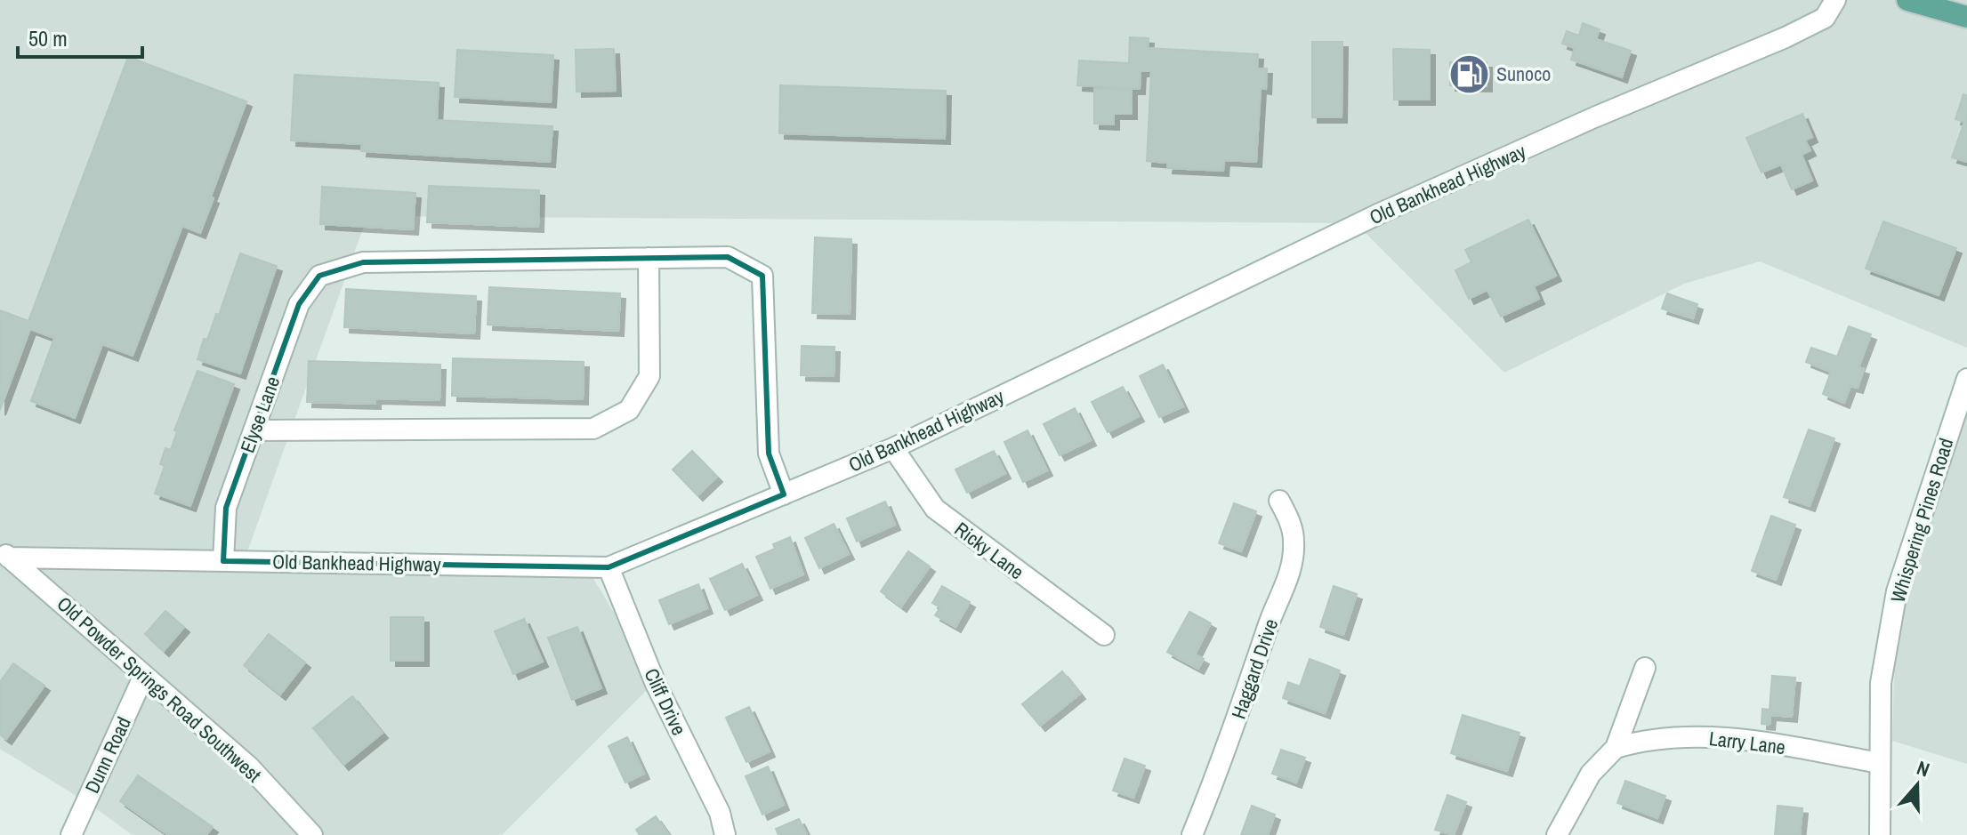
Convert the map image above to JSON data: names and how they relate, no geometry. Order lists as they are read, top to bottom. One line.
{"streets":{"street":["Old Bankhead Highway","Elyse Lane","Whispering Pines Road","Ricky Lane","Haggard Drive","Old Powder Springs Road Southwest","Cliff Drive","Larry Lane","Dunn Road"]},"crossings":[["Old Bankhead Highway","Elyse Lane"],["Old Bankhead Highway","Ricky Lane"],["Old Bankhead Highway","Old Powder Springs Road Southwest"],["Old Bankhead Highway","Cliff Drive"],["Whispering Pines Road","Larry Lane"],["Old Powder Springs Road Southwest","Dunn Road"]],"places":{"fuel station":["Sunoco"]},"scale_bar":"50 m","north":"top"}
